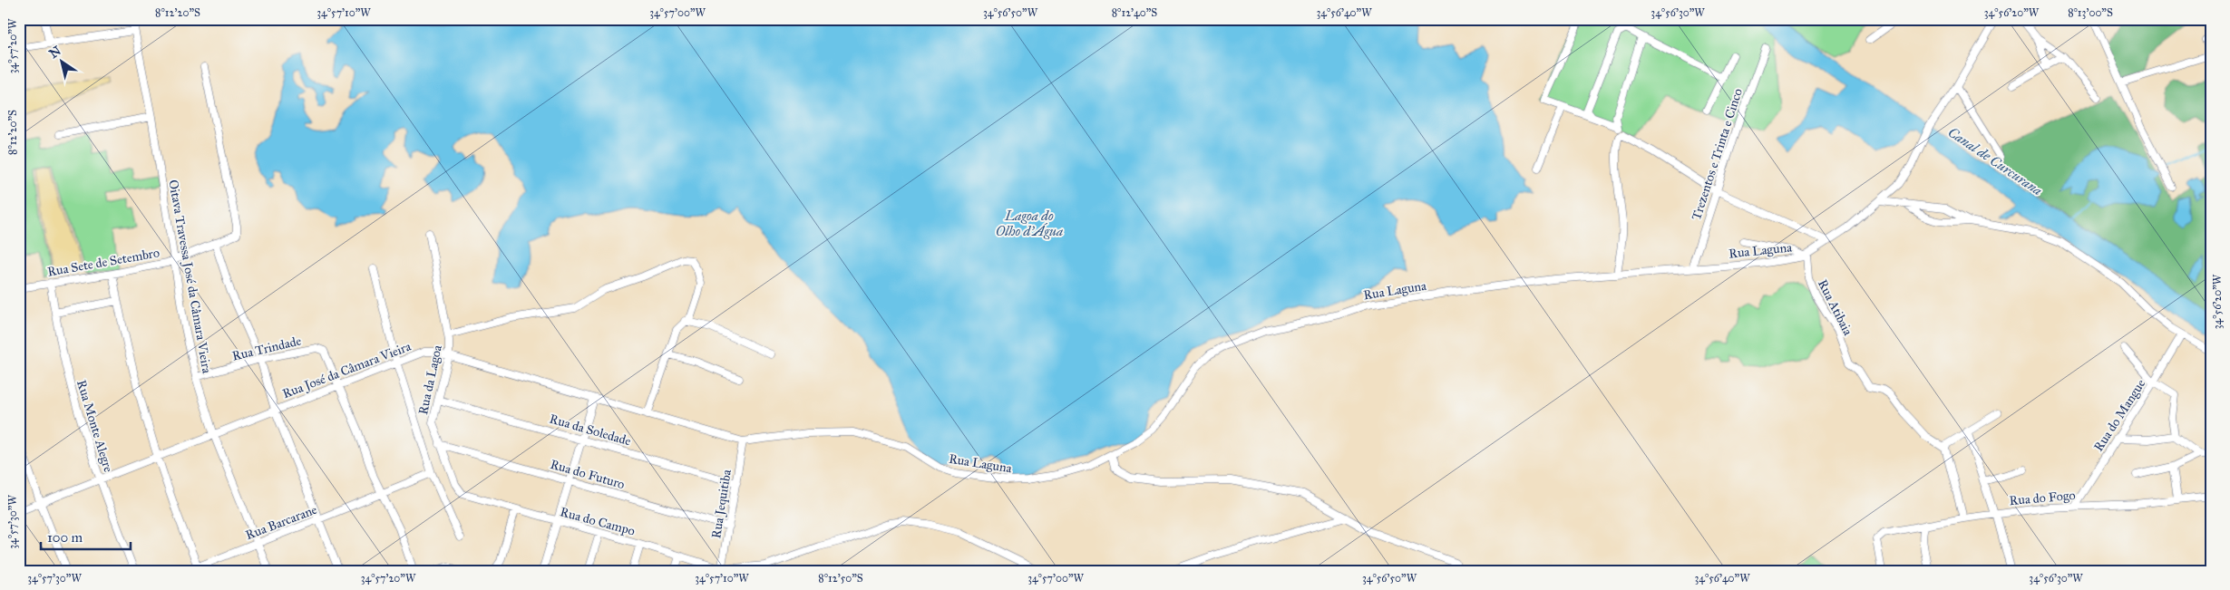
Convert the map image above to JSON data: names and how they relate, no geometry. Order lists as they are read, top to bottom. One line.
{"streets":{"street":["Trezentos e Trinta e Cinco","Rua Laguna","Rua Sete de Setembro","Oitava Travessa José da Câmara Vieira","Rua Atibaia","Rua Trindade","Rua José da Câmara Vieira","Rua da Lagoa","Rua do Mangue","Rua Monte Alegre","Rua da Soledade","Rua do Futuro","Rua do Fogo","Rua Jequitiba","Rua do Campo","Rua Barcarane"]},"crossings":[["Trezentos e Trinta e Cinco","Rua Laguna"],["Rua Laguna","Rua Atibaia"],["Rua Laguna","Rua José da Câmara Vieira"],["Rua Laguna","Rua Jequitiba"],["Rua Sete de Setembro","Oitava Travessa José da Câmara Vieira"],["Rua Sete de Setembro","Rua Monte Alegre"],["Oitava Travessa José da Câmara Vieira","Rua Trindade"],["Oitava Travessa José da Câmara Vieira","Rua José da Câmara Vieira"],["Oitava Travessa José da Câmara Vieira","Rua Barcarane"],["Rua Trindade","Rua José da Câmara Vieira"],["Rua José da Câmara Vieira","Rua da Lagoa"],["Rua José da Câmara Vieira","Rua Monte Alegre"],["Rua José da Câmara Vieira","Rua Jequitiba"],["Rua da Lagoa","Rua da Soledade"],["Rua da Lagoa","Rua do Futuro"],["Rua da Lagoa","Rua do Campo"],["Rua do Mangue","Rua do Fogo"],["Rua da Soledade","Rua Jequitiba"],["Rua do Futuro","Rua Jequitiba"],["Rua Jequitiba","Rua do Campo"]],"water":["Canal de Curcurana","Lagoa do Olho d'Água"],"scale_bar":"100 m","north":"top left","coordinates":["8°12'20\"S","34°57'10\"W","34°57'00\"W","34°56'50\"W","8°12'40\"S","34°56'40\"W","34°56'30\"W","34°56'20\"W","8°13'00\"S","34°57'20\"W","34°57'30\"W","8°12'50\"S"]}
